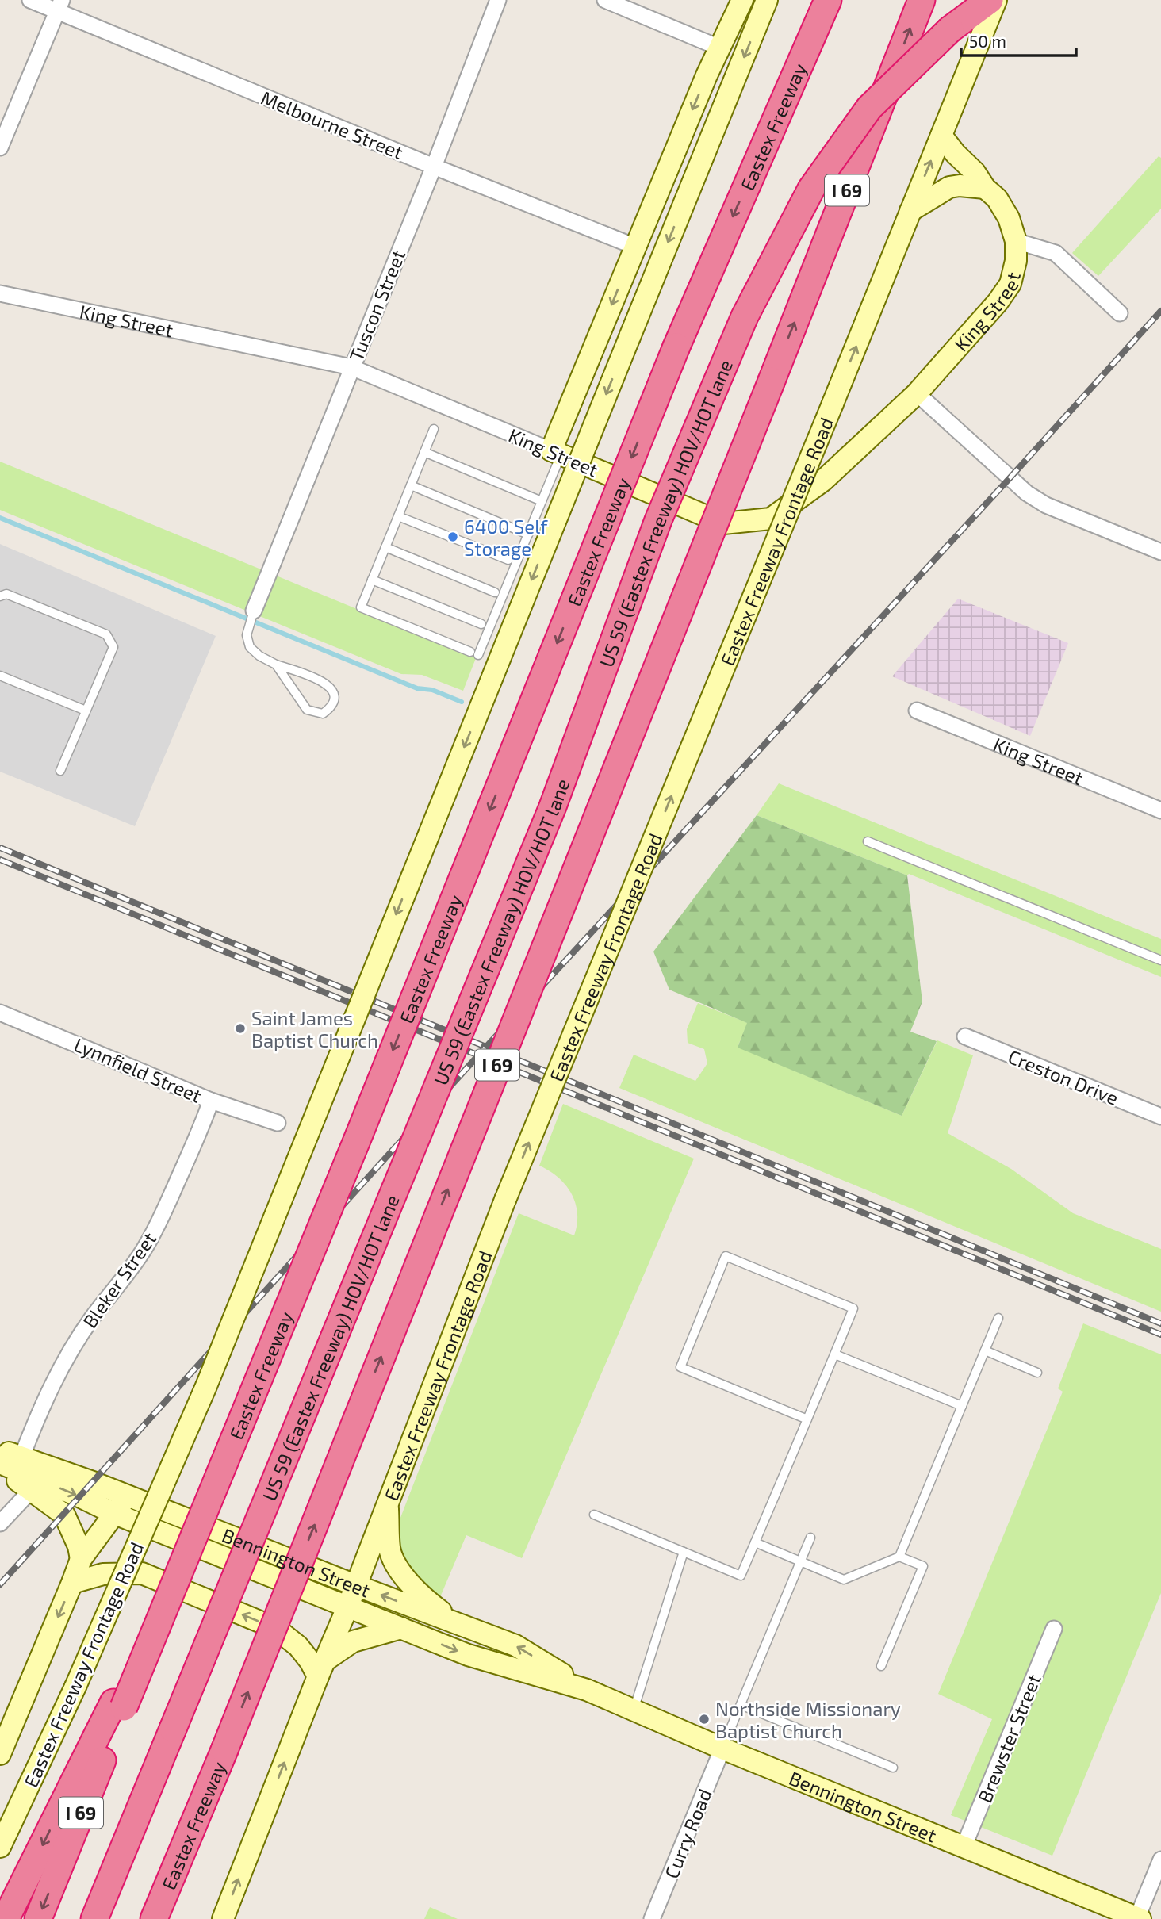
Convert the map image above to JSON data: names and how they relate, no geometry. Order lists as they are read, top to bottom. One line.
{"streets":{"highway":["Eastex Freeway","I 69","US 59 (Eastex Freeway) HOV/HOT lane"],"main road":["King Street","Eastex Freeway Frontage Road","Bennington Street"],"street":["Melbourne Street","Tuscon Street","Lynnfield Street","Creston Drive","Bleker Street","Brewster Street","Curry Road"]},"crossings":[["Melbourne Street","Tuscon Street"],["Eastex Freeway","I 69"],["Tuscon Street","King Street"],["Eastex Freeway Frontage Road","Bennington Street"],["Lynnfield Street","Bleker Street"],["Bleker Street","Bennington Street"],["Bennington Street","Brewster Street"],["Bennington Street","Curry Road"]],"places":["6400 Self Storage","Saint James Baptist Church","Northside Missionary Baptist Church"],"scale_bar":"50 m"}
